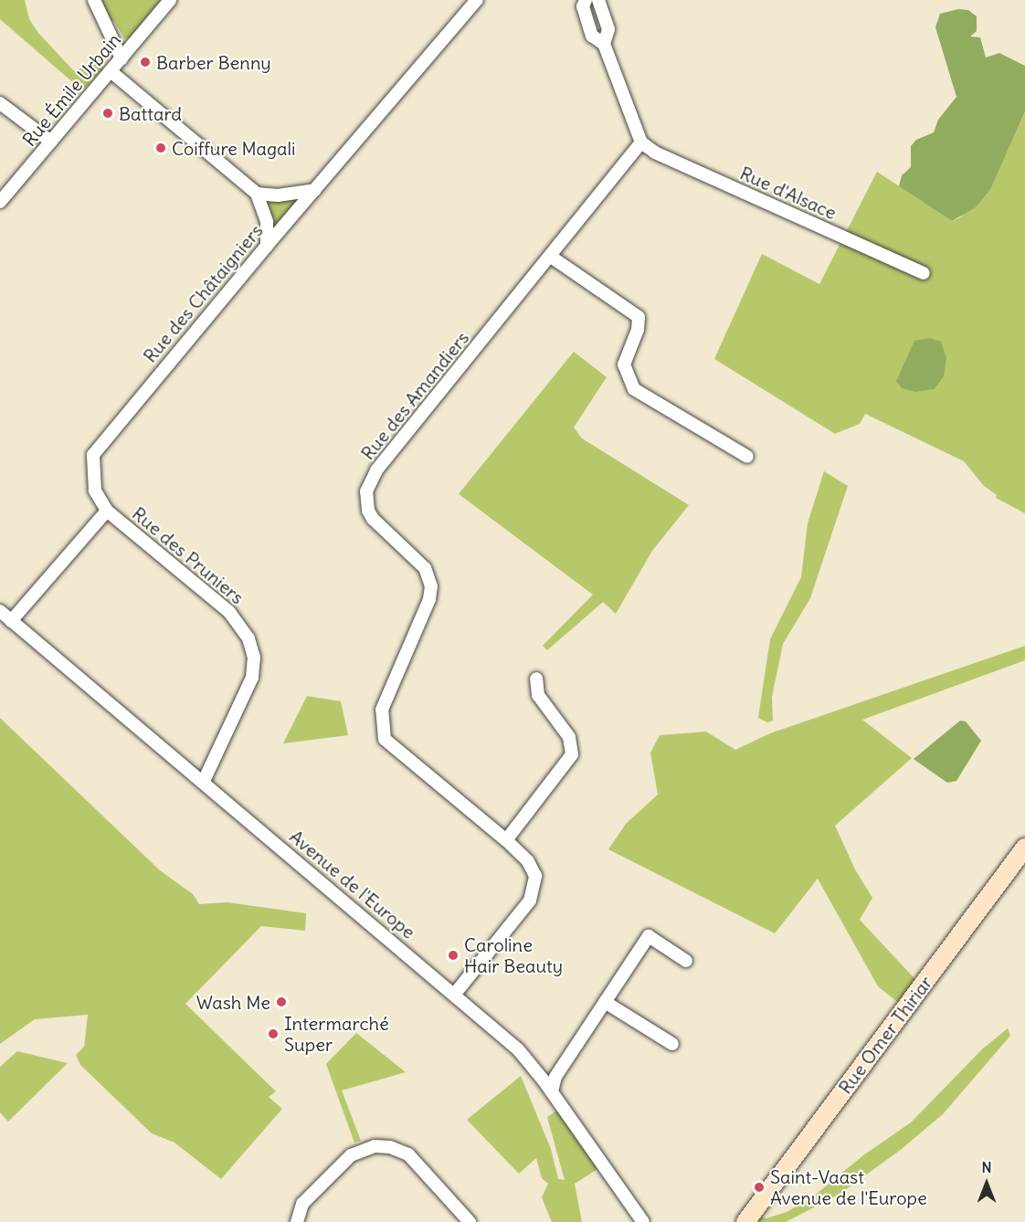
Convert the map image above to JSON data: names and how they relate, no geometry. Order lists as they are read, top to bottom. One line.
{"streets":{"street":["Rue Émile Urbain","Rue d'Alsace","Rue des Châtaigniers","Rue des Amandiers","Rue des Pruniers","Avenue de l'Europe","Rue Omer Thiriar"]},"crossings":[["Rue d'Alsace","Rue des Amandiers"],["Rue des Châtaigniers","Rue des Pruniers"],["Rue des Amandiers","Avenue de l'Europe"],["Rue des Pruniers","Avenue de l'Europe"]],"places":["Barber Benny","Battard","Coiffure Magali","Caroline Hair Beauty","Wash Me","Intermarché Super","Saint-Vaast Avenue de l'Europe"],"north":"top"}
